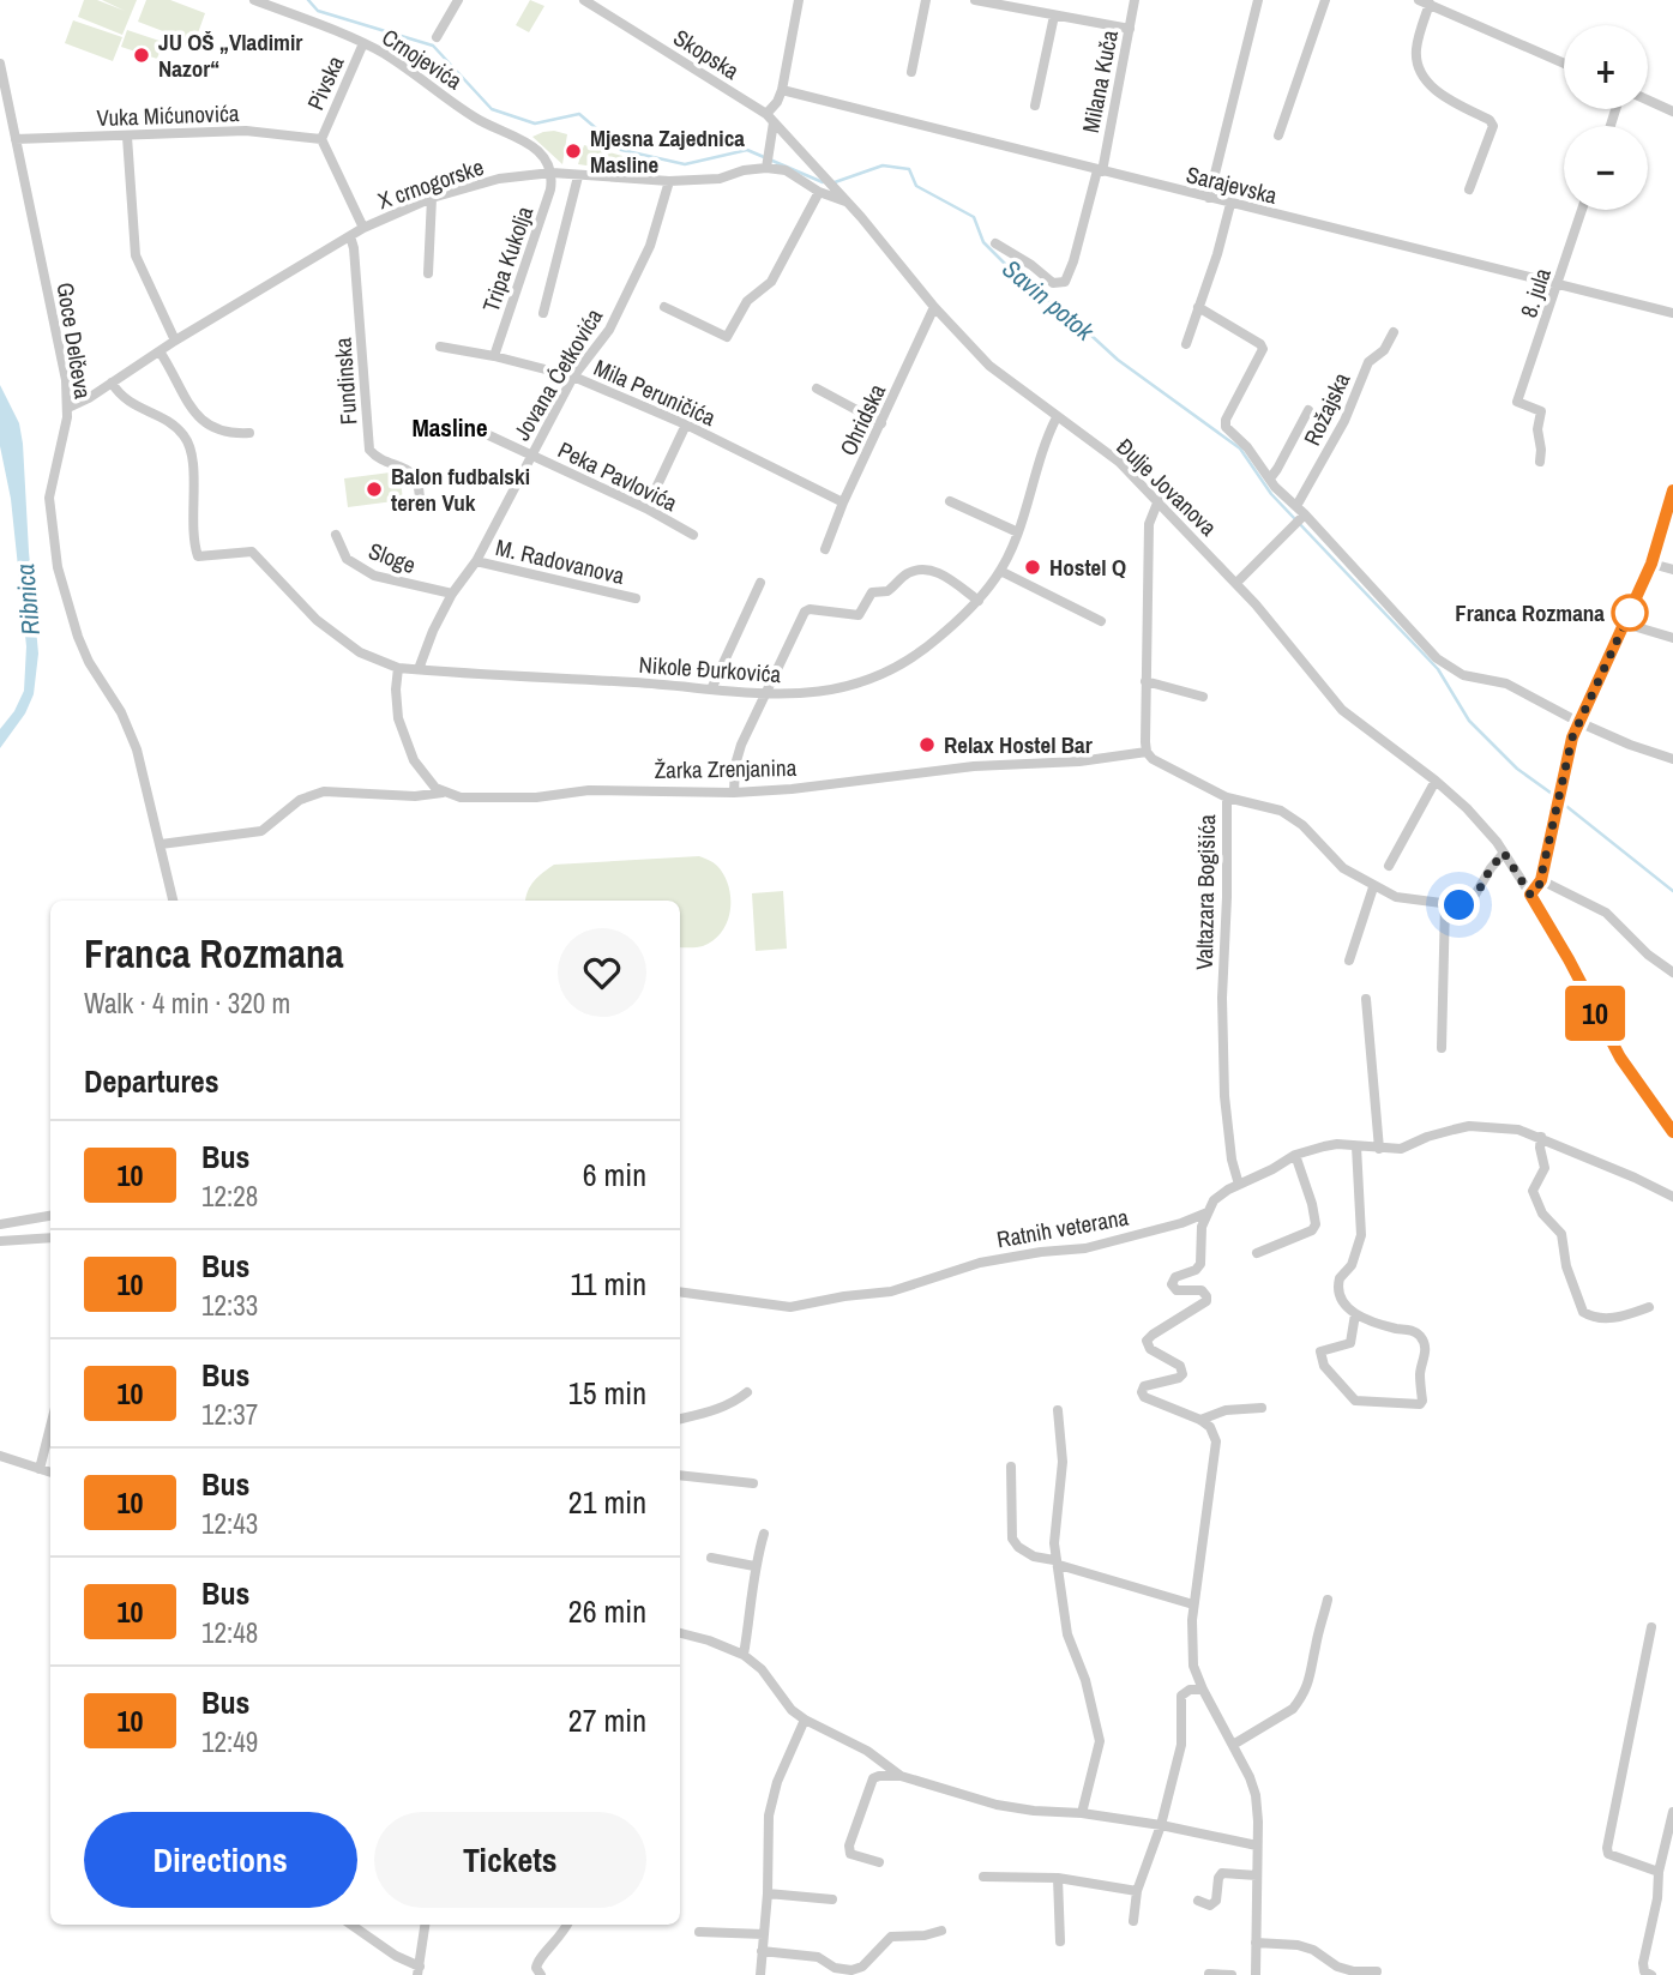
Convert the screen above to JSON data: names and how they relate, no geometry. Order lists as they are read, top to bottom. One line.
{"streets":{"street":["Skopska","Crnojevića","Milana Kuča","Pivska","Vuka Mićunovića","X crnogorske","Sarajevska","Tripa Kukolja","8. jula","Goce Delčeva","Jovana Ćetkovića","Fundinska","Mila Peruničića","Rožajska","Ohridska","Peka Pavlovića","Đulje Jovanova","Sloge","M. Radovanova","Nikole Đurkovića","Žarka Zrenjanina","Valtazara Bogišića","Ratnih veterana"]},"crossings":[["Skopska","Đulje Jovanova"],["Crnojevića","Pivska"],["Crnojevića","X crnogorske"],["Crnojevića","Tripa Kukolja"],["Milana Kuča","Sarajevska"],["Pivska","Vuka Mićunovića"],["Pivska","X crnogorske"],["Vuka Mićunovića","Goce Delčeva"],["X crnogorske","Tripa Kukolja"],["X crnogorske","Goce Delčeva"],["X crnogorske","Jovana Ćetkovića"],["X crnogorske","Fundinska"],["X crnogorske","Nikole Đurkovića"],["Sarajevska","8. jula"],["Tripa Kukolja","Mila Peruničića"],["Goce Delčeva","Žarka Zrenjanina"],["Jovana Ćetkovića","Mila Peruničića"],["Jovana Ćetkovića","Peka Pavlovića"],["Jovana Ćetkovića","Sloge"],["Jovana Ćetkovića","M. Radovanova"],["Jovana Ćetkovića","Nikole Đurkovića"],["Mila Peruničića","Ohridska"],["Ohridska","Đulje Jovanova"],["Đulje Jovanova","Nikole Đurkovića"],["Žarka Zrenjanina","Valtazara Bogišića"],["Valtazara Bogišića","Ratnih veterana"]],"districts":["Masline"],"water":["Savin potok","Ribnica"],"places":["JU OŠ „Vladimir Nazor“","Mjesna Zajednica Masline","Balon fudbalski teren Vuk","Hostel Q","Franca Rozmana","Relax Hostel Bar"],"lines":["bus line 10"],"page":{"on_map":"10","map_buttons":["+","−"],"heading":[["Franca Rozmana","Walk · 4 min · 320 m"],"Departures"],"list":[{"mark":"10","name":"Bus","note":"12:28","value":"6 min"},{"mark":"10","name":"Bus","note":"12:33","value":"11 min"},{"mark":"10","name":"Bus","note":"12:37","value":"15 min"},{"mark":"10","name":"Bus","note":"12:43","value":"21 min"},{"mark":"10","name":"Bus","note":"12:48","value":"26 min"},{"mark":"10","name":"Bus","note":"12:49","value":"27 min"}],"buttons":["Directions","Tickets"]}}
